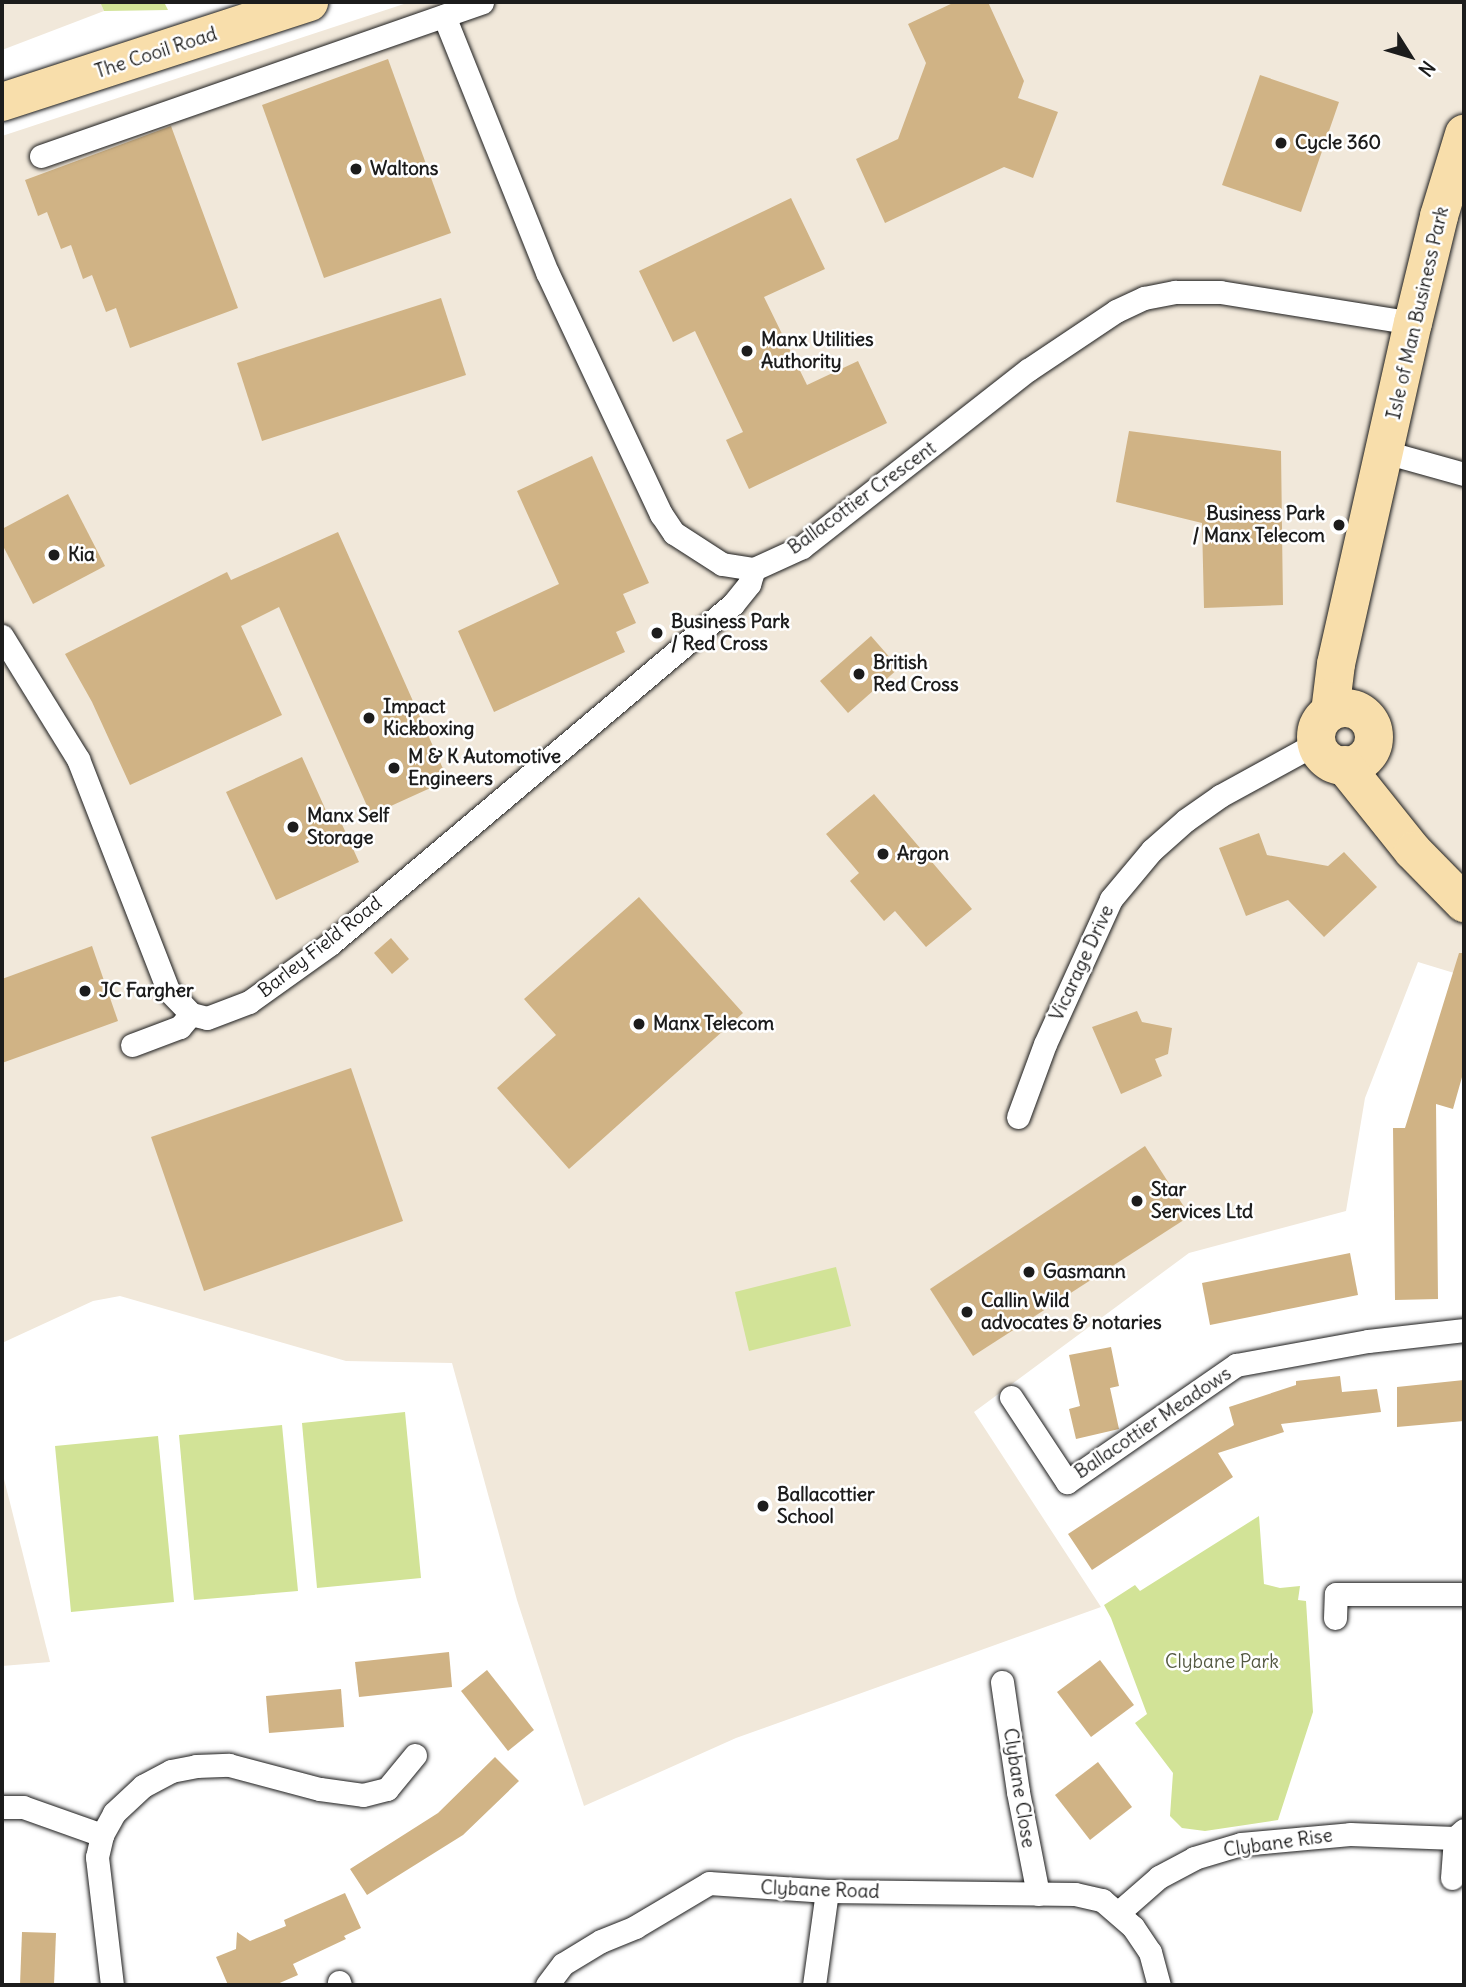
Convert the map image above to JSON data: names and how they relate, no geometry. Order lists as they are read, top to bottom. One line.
{"streets":{"highway":["The Cooil Road","Isle of Man Business Park"],"street":["Ballacottier Crescent","Barley Field Road","Vicarage Drive","Ballacottier Meadows","Clybane Close","Clybane Rise","Clybane Road"]},"crossings":[["Isle of Man Business Park","Ballacottier Crescent"],["Isle of Man Business Park","Vicarage Drive"],["Ballacottier Crescent","Barley Field Road"],["Clybane Close","Clybane Road"],["Clybane Rise","Clybane Road"]],"parks":["Clybane Park"],"places":["Cycle 360","Waltons","Manx Utilities Authority","Business Park / Manx Telecom","Kia","Business Park / Red Cross","British Red Cross","Impact Kickboxing","M & K Automotive Engineers","Manx Self Storage","Argon","JC Fargher","Manx Telecom","Star Services Ltd","Gasmann","Callin Wild advocates & notaries","Ballacottier School"],"north":"bottom right"}
